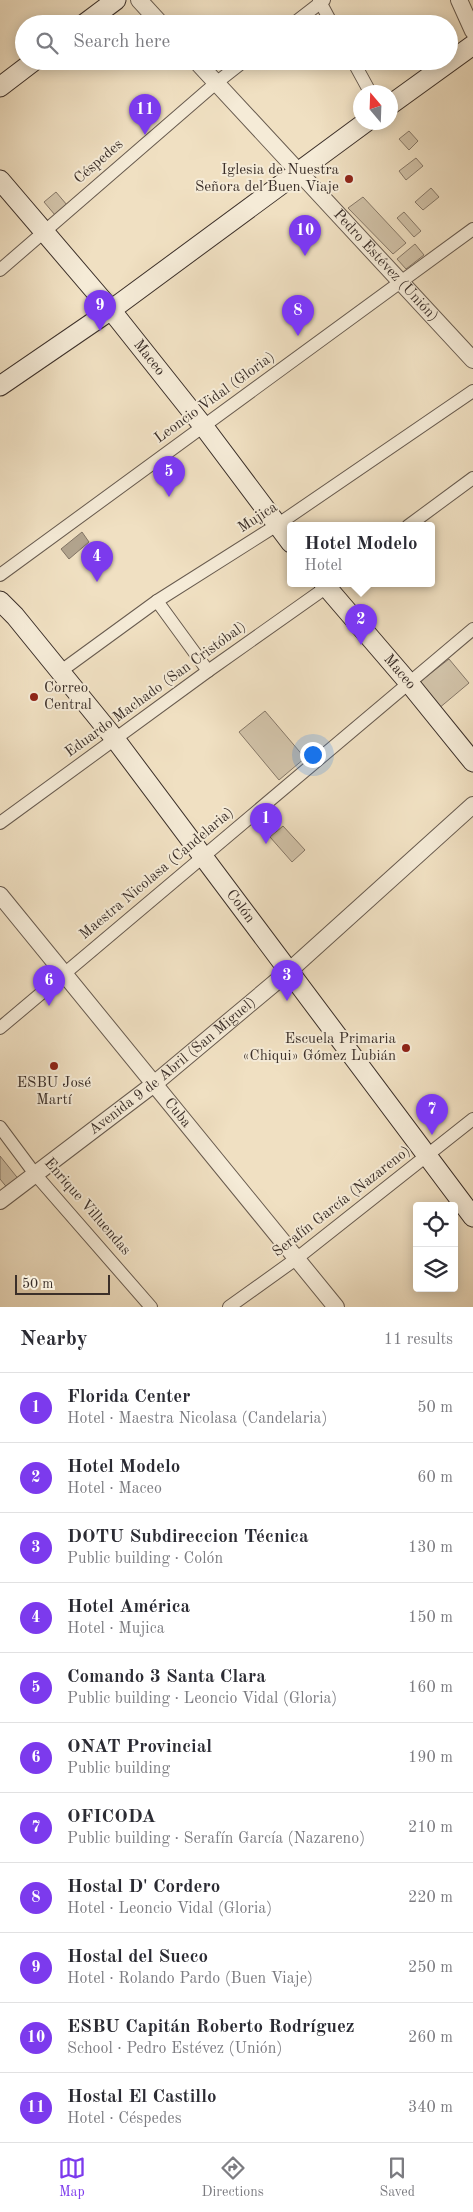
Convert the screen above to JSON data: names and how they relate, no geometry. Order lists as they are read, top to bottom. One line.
{"streets":{"main road":["Maceo","Colón"],"street":["Céspedes","Pedro Estévez (Unión)","Leoncio Vidal (Gloria)","Mujica","Eduardo Machado (San Cristóbal)","Maestra Nicolasa (Candelaria)","Avenida 9 de Abril (San Miguel)","Cuba","Serafín García (Nazareno)","Enrique Villuendas"]},"crossings":[["Céspedes","Pedro Estévez (Unión)"],["Céspedes","Maceo"],["Pedro Estévez (Unión)","Leoncio Vidal (Gloria)"],["Maceo","Leoncio Vidal (Gloria)"],["Maceo","Mujica"],["Maceo","Maestra Nicolasa (Candelaria)"],["Mujica","Colón"],["Eduardo Machado (San Cristóbal)","Colón"],["Maestra Nicolasa (Candelaria)","Colón"],["Maestra Nicolasa (Candelaria)","Cuba"],["Colón","Avenida 9 de Abril (San Miguel)"],["Colón","Serafín García (Nazareno)"],["Avenida 9 de Abril (San Miguel)","Cuba"],["Avenida 9 de Abril (San Miguel)","Enrique Villuendas"],["Cuba","Serafín García (Nazareno)"]],"places":["Iglesia de Nuestra Señora del Buen Viaje","Correo Central","Escuela Primaria «Chiqui» Gómez Lubián","ESBU José Martí"],"scale_bar":"50 m","north":"top","page":{"search":"Search here","pins":["11","10","9","8","5","4","2","1","3","6","7"],"popup":["Hotel Modelo","Hotel"],"scale":"50 m","heading":["Nearby","11 results"],"list":[{"mark":"1","name":"Florida Center","note":"Hotel · Maestra Nicolasa (Candelaria)","value":"50 m"},{"mark":"2","name":"Hotel Modelo","note":"Hotel · Maceo","value":"60 m"},{"mark":"3","name":"DOTU Subdireccion Técnica","note":"Public building · Colón","value":"130 m"},{"mark":"4","name":"Hotel América","note":"Hotel · Mujica","value":"150 m"},{"mark":"5","name":"Comando 3 Santa Clara","note":"Public building · Leoncio Vidal (Gloria)","value":"160 m"},{"mark":"6","name":"ONAT Provincial","note":"Public building","value":"190 m"},{"mark":"7","name":"OFICODA","note":"Public building · Serafín García (Nazareno)","value":"210 m"},{"mark":"8","name":"Hostal D' Cordero","note":"Hotel · Leoncio Vidal (Gloria)","value":"220 m"},{"mark":"9","name":"Hostal del Sueco","note":"Hotel · Rolando Pardo (Buen Viaje)","value":"250 m"},{"mark":"10","name":"ESBU Capitán Roberto Rodríguez","note":"School · Pedro Estévez (Unión)","value":"260 m"},{"mark":"11","name":"Hostal El Castillo","note":"Hotel · Céspedes","value":"340 m"}],"nav":["Map","Directions","Saved"]}}
